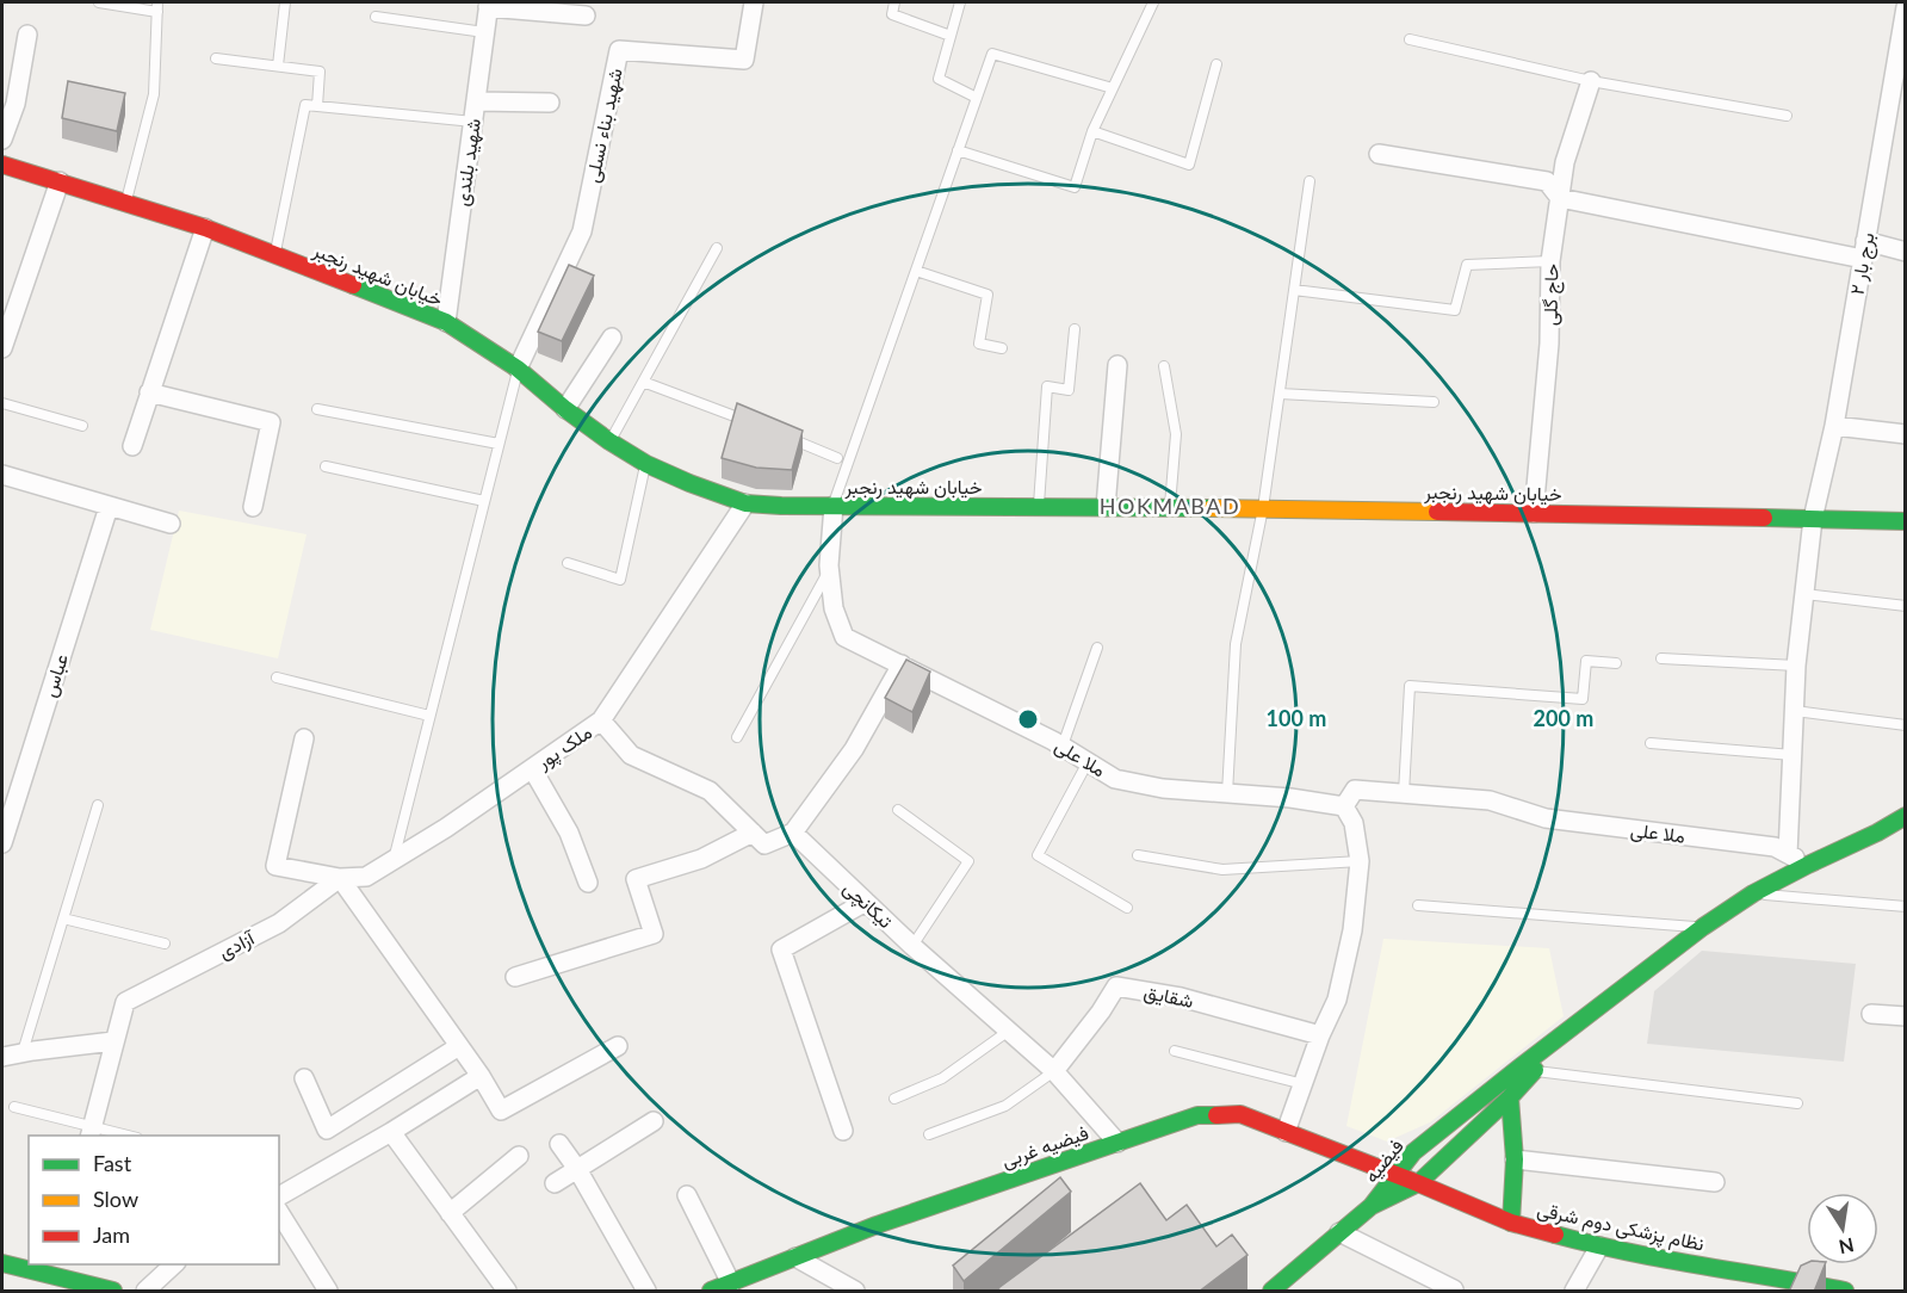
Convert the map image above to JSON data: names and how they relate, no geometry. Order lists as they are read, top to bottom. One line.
{"streets":{"street":["شهید بناء نسلی","شهید بلندی","برج بار ۲","خیابان شهید رنجبر","حاج گلی","عباس","ملک پور","ملا علی","تیکانچی","آزادی","شقایق","فیضیه غربی","فیضیه","نظام پزشکی دوم شرقی"]},"crossings":[["شهید بناء نسلی","خیابان شهید رنجبر"],["شهید بلندی","خیابان شهید رنجبر"],["برج بار ۲","خیابان شهید رنجبر"],["برج بار ۲","ملا علی"],["خیابان شهید رنجبر","حاج گلی"],["خیابان شهید رنجبر","ملک پور"],["خیابان شهید رنجبر","ملا علی"],["ملک پور","آزادی"],["ملا علی","فیضیه"],["تیکانچی","شقایق"],["تیکانچی","فیضیه غربی"],["فیضیه غربی","فیضیه"],["فیضیه غربی","نظام پزشکی دوم شرقی"],["فیضیه","نظام پزشکی دوم شرقی"]],"districts":["HOKMABAD"],"legend":["Fast","Slow","Jam"],"north":"bottom","rings":["100 m","200 m"]}
